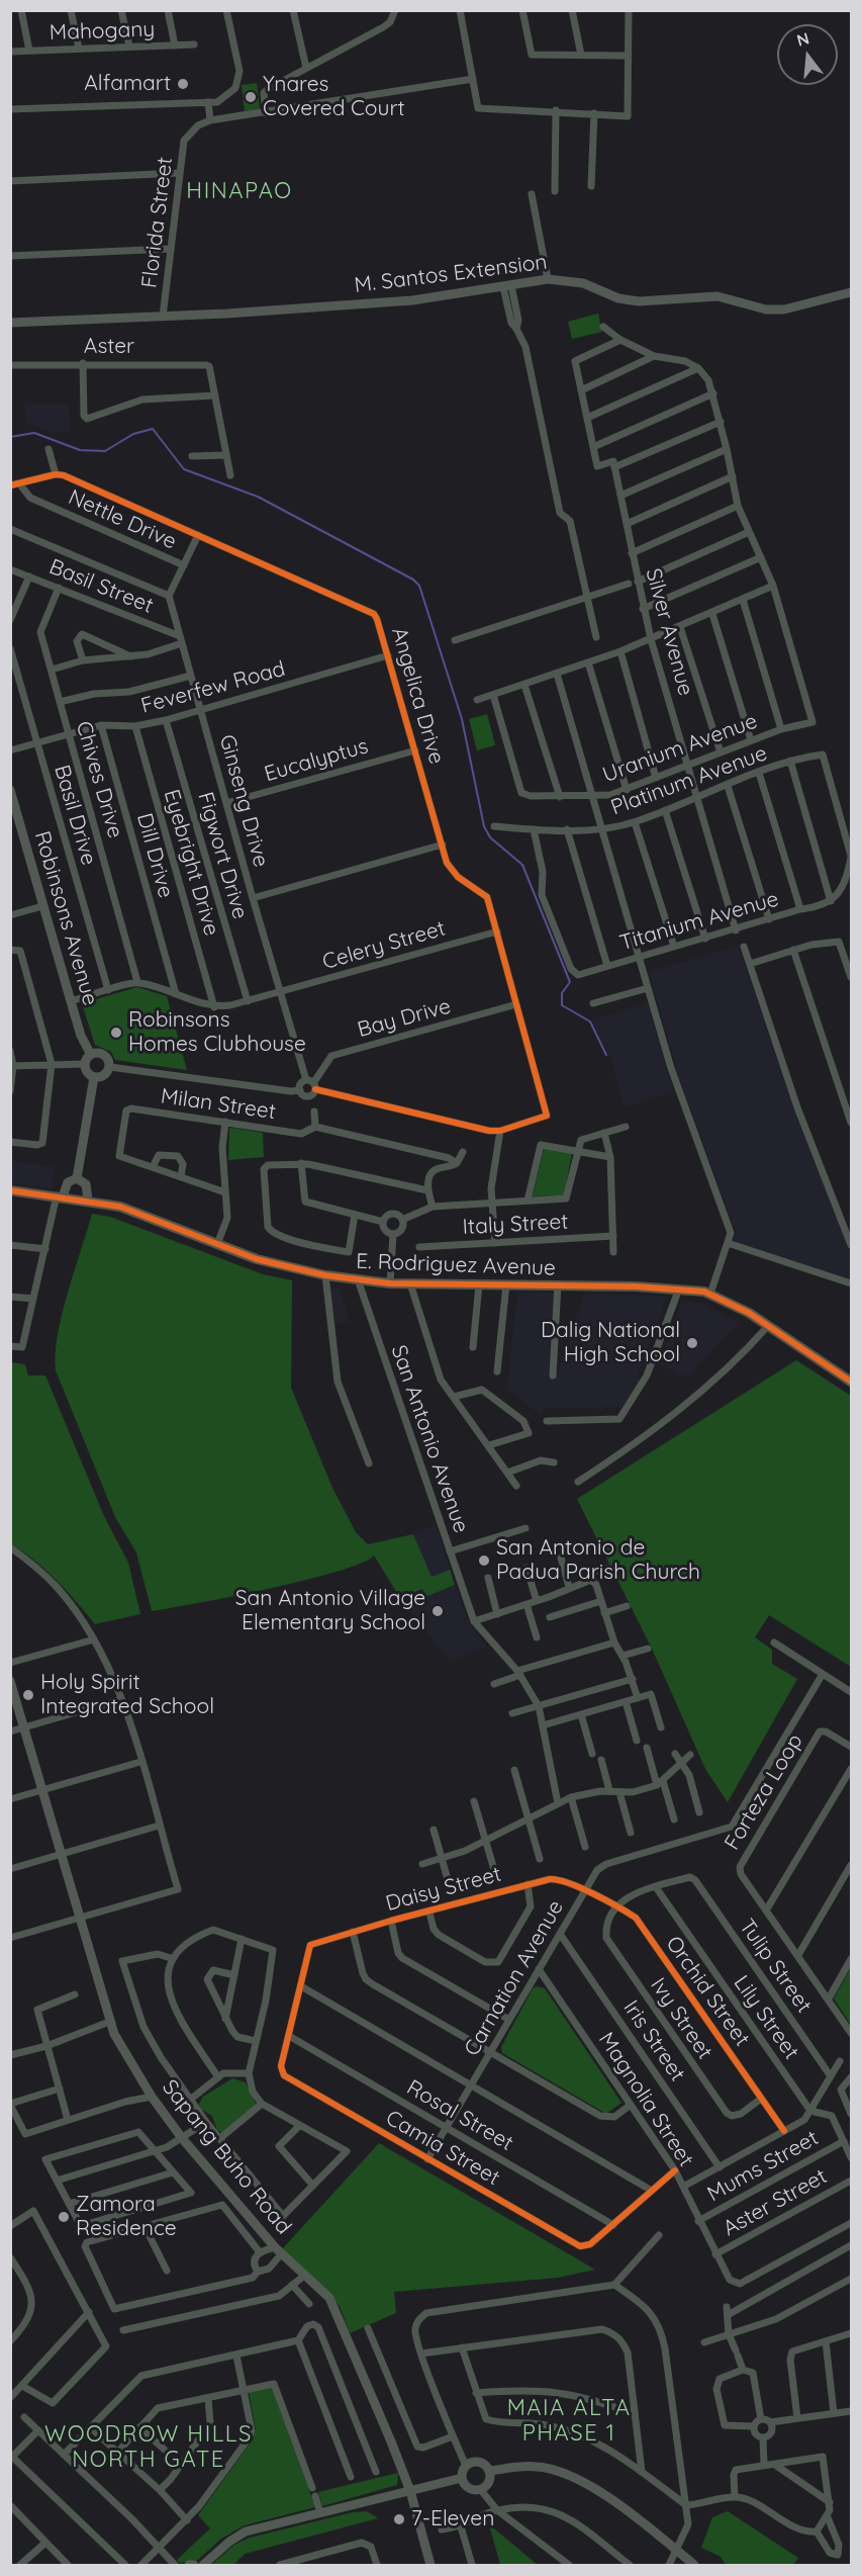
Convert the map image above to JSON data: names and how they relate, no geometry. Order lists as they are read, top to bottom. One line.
{"streets":{"main road":["E. Rodriguez Avenue"],"street":["Mahogany","Florida Street","M. Santos Extension","Aster","Nettle Drive","Basil Street","Silver Avenue","Feverfew Road","Angelica Drive","Uranium Avenue","Eucalyptus","Chives Drive","Platinum Avenue","Ginseng Drive","Basil Drive","Dill Drive","Figwort Drive","Eyebright Drive","Robinsons Avenue","Titanium Avenue","Celery Street","Bay Drive","Milan Street","Italy Street","San Antonio Avenue","Forteza Loop","Daisy Street","Tulip Street","Carnation Avenue","Orchid Street","Lily Street","Ivy Street","Iris Street","Magnolia Street","Rosal Street","Camia Street","Sapang Buho Road","Mums Street","Aster Street"]},"crossings":[["Florida Street","M. Santos Extension"],["Basil Street","Chives Drive"],["Basil Street","Ginseng Drive"],["Silver Avenue","Uranium Avenue"],["Silver Avenue","Platinum Avenue"],["Silver Avenue","Titanium Avenue"],["Feverfew Road","Angelica Drive"],["Feverfew Road","Chives Drive"],["Feverfew Road","Ginseng Drive"],["Feverfew Road","Basil Drive"],["Feverfew Road","Dill Drive"],["Feverfew Road","Figwort Drive"],["Feverfew Road","Eyebright Drive"],["Angelica Drive","Eucalyptus"],["Angelica Drive","Celery Street"],["Angelica Drive","Bay Drive"],["Eucalyptus","Ginseng Drive"],["Platinum Avenue","Titanium Avenue"],["Ginseng Drive","Celery Street"],["Ginseng Drive","Bay Drive"],["Figwort Drive","Celery Street"],["Eyebright Drive","Celery Street"],["E. Rodriguez Avenue","San Antonio Avenue"],["Daisy Street","Carnation Avenue"],["Daisy Street","Orchid Street"],["Tulip Street","Lily Street"],["Carnation Avenue","Orchid Street"],["Carnation Avenue","Iris Street"],["Carnation Avenue","Magnolia Street"],["Carnation Avenue","Rosal Street"],["Carnation Avenue","Camia Street"],["Orchid Street","Ivy Street"],["Lily Street","Mums Street"],["Magnolia Street","Mums Street"],["Magnolia Street","Aster Street"],["Rosal Street","Camia Street"]],"districts":["HINAPAO","MAIA ALTA PHASE 1","WOODROW HILLS NORTH GATE"],"places":["Alfamart","Ynares Covered Court","Robinsons Homes Clubhouse","Dalig National High School","San Antonio de Padua Parish Church","San Antonio Village Elementary School","Holy Spirit Integrated School","Zamora Residence","7-Eleven"],"north":"top"}
